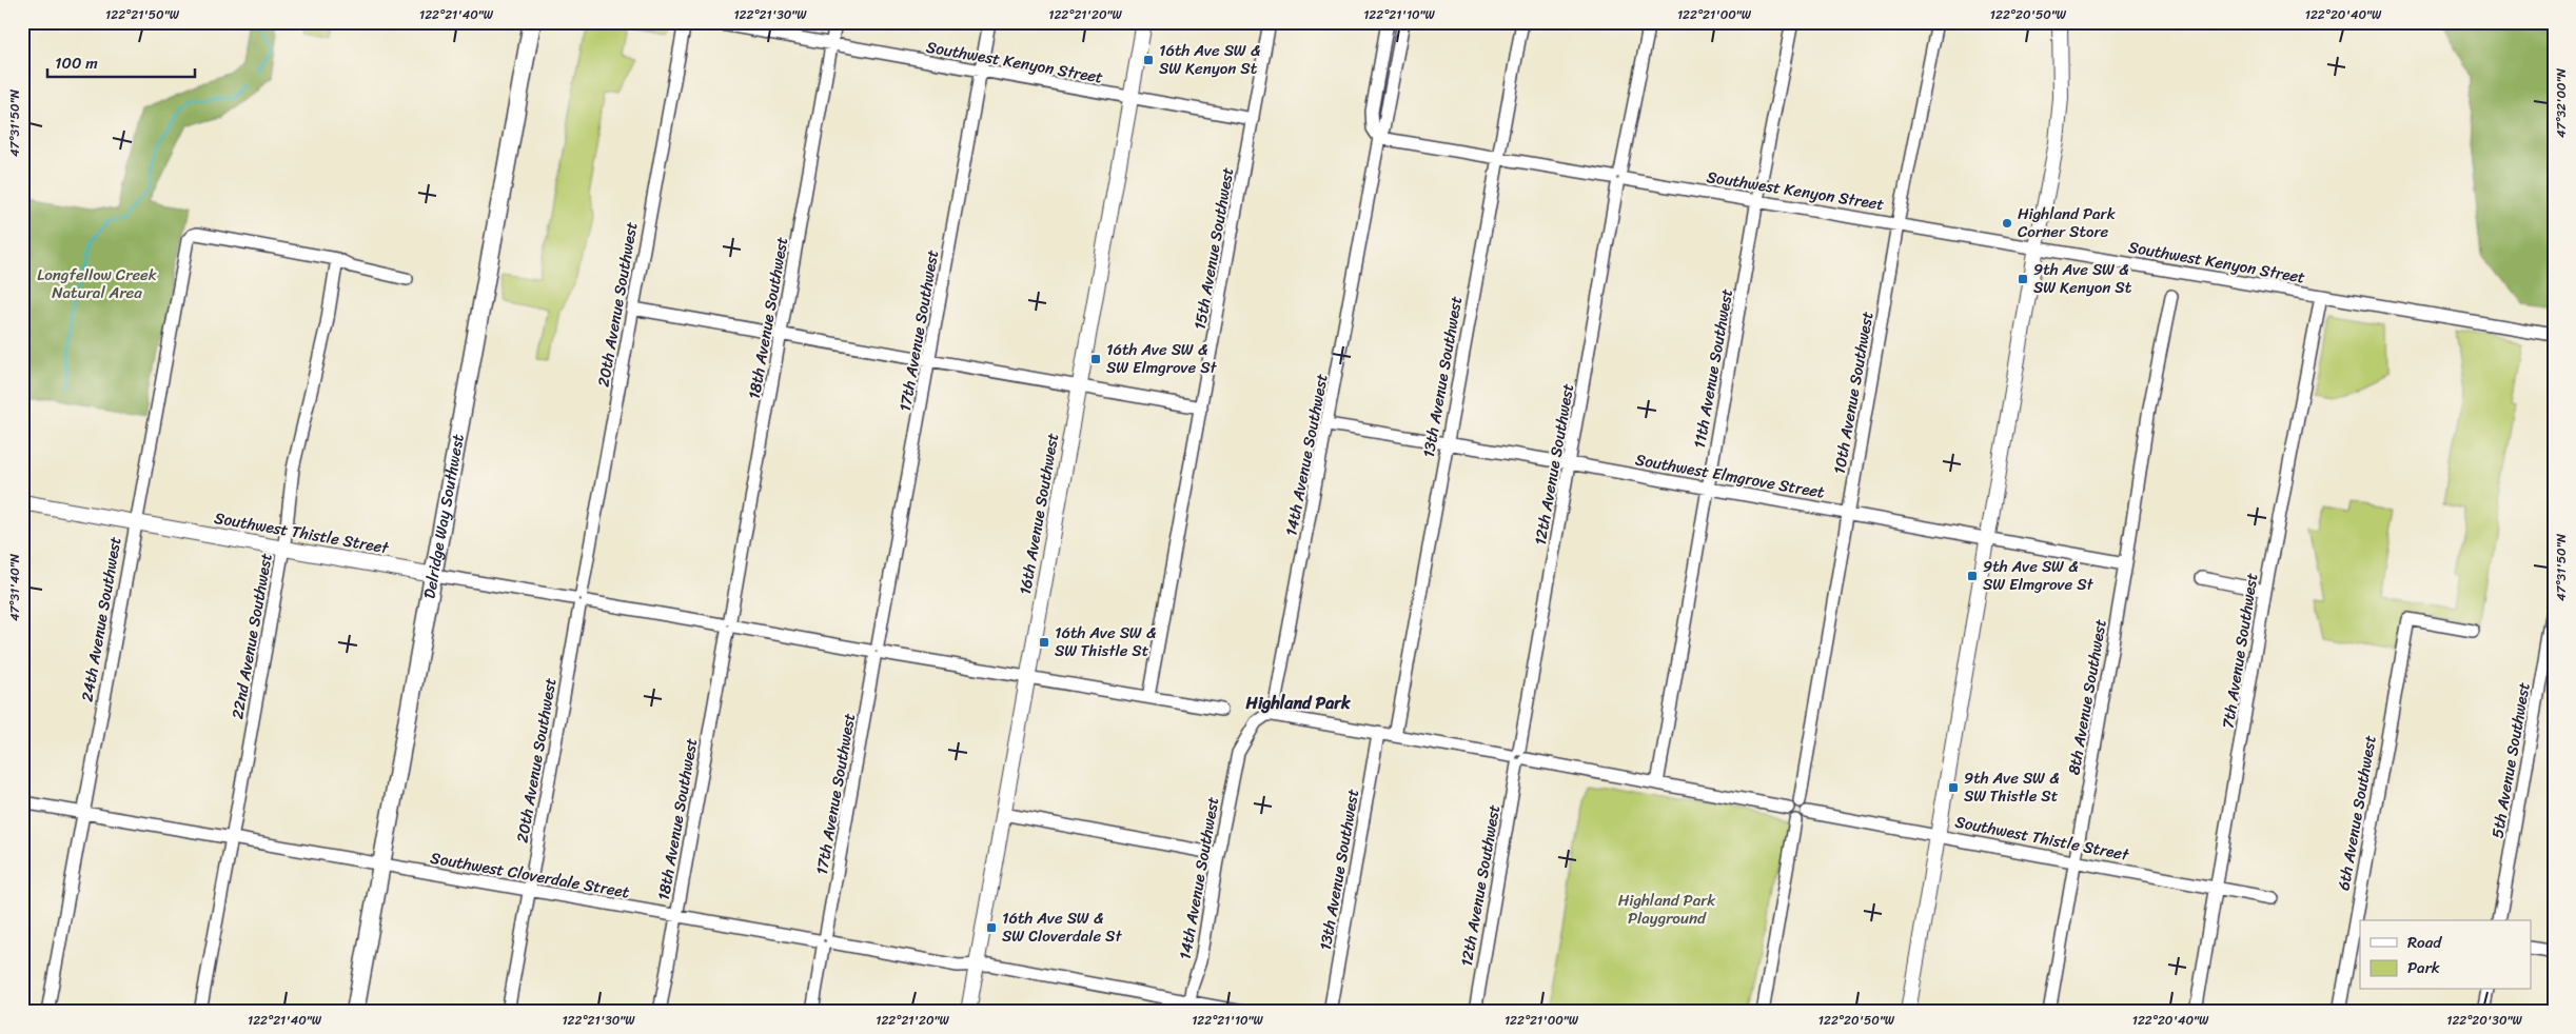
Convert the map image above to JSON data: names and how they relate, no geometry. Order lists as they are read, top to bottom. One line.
{"streets":{"main road":["Delridge Way Southwest"],"street":["Southwest Kenyon Street","15th Avenue Southwest","20th Avenue Southwest","18th Avenue Southwest","17th Avenue Southwest","11th Avenue Southwest","13th Avenue Southwest","10th Avenue Southwest","14th Avenue Southwest","12th Avenue Southwest","Southwest Elmgrove Street","16th Avenue Southwest","Southwest Thistle Street","24th Avenue Southwest","22nd Avenue Southwest","7th Avenue Southwest","8th Avenue Southwest","5th Avenue Southwest","6th Avenue Southwest","Southwest Cloverdale Street"]},"crossings":[["Southwest Kenyon Street","15th Avenue Southwest"],["Southwest Kenyon Street","18th Avenue Southwest"],["Southwest Kenyon Street","17th Avenue Southwest"],["Southwest Kenyon Street","11th Avenue Southwest"],["Southwest Kenyon Street","13th Avenue Southwest"],["Southwest Kenyon Street","10th Avenue Southwest"],["Southwest Kenyon Street","14th Avenue Southwest"],["Southwest Kenyon Street","12th Avenue Southwest"],["Southwest Kenyon Street","16th Avenue Southwest"],["Southwest Kenyon Street","7th Avenue Southwest"],["15th Avenue Southwest","Southwest Thistle Street"],["20th Avenue Southwest","Southwest Thistle Street"],["20th Avenue Southwest","Southwest Cloverdale Street"],["18th Avenue Southwest","Southwest Thistle Street"],["18th Avenue Southwest","Southwest Cloverdale Street"],["17th Avenue Southwest","Southwest Thistle Street"],["17th Avenue Southwest","Southwest Cloverdale Street"],["11th Avenue Southwest","Southwest Elmgrove Street"],["13th Avenue Southwest","Southwest Elmgrove Street"],["10th Avenue Southwest","Southwest Elmgrove Street"],["10th Avenue Southwest","Southwest Thistle Street"],["14th Avenue Southwest","Southwest Elmgrove Street"],["14th Avenue Southwest","Southwest Cloverdale Street"],["12th Avenue Southwest","Southwest Elmgrove Street"],["Southwest Elmgrove Street","8th Avenue Southwest"],["16th Avenue Southwest","Southwest Thistle Street"],["16th Avenue Southwest","Southwest Cloverdale Street"],["Delridge Way Southwest","Southwest Thistle Street"],["Delridge Way Southwest","Southwest Cloverdale Street"],["Southwest Thistle Street","24th Avenue Southwest"],["Southwest Thistle Street","22nd Avenue Southwest"],["Southwest Thistle Street","7th Avenue Southwest"],["Southwest Thistle Street","8th Avenue Southwest"],["24th Avenue Southwest","22nd Avenue Southwest"],["24th Avenue Southwest","Southwest Cloverdale Street"],["22nd Avenue Southwest","Southwest Cloverdale Street"]],"districts":["Highland Park"],"parks":["Longfellow Creek Natural Area","Highland Park Playground"],"places":{"transit":["16th Ave SW & SW Kenyon St","9th Ave SW & SW Kenyon St","16th Ave SW & SW Elmgrove St","9th Ave SW & SW Elmgrove St","16th Ave SW & SW Thistle St","9th Ave SW & SW Thistle St","16th Ave SW & SW Cloverdale St"],"other":["Highland Park Corner Store"]},"legend":["Road","Park"],"scale_bar":"100 m","coordinates":["122°21'50\"W","122°21'40\"W","122°21'30\"W","122°21'20\"W","122°21'10\"W","122°21'00\"W","122°20'50\"W","122°20'40\"W","47°32'00\"N","47°31'50\"N","47°31'40\"N","122°20'30\"W"]}
